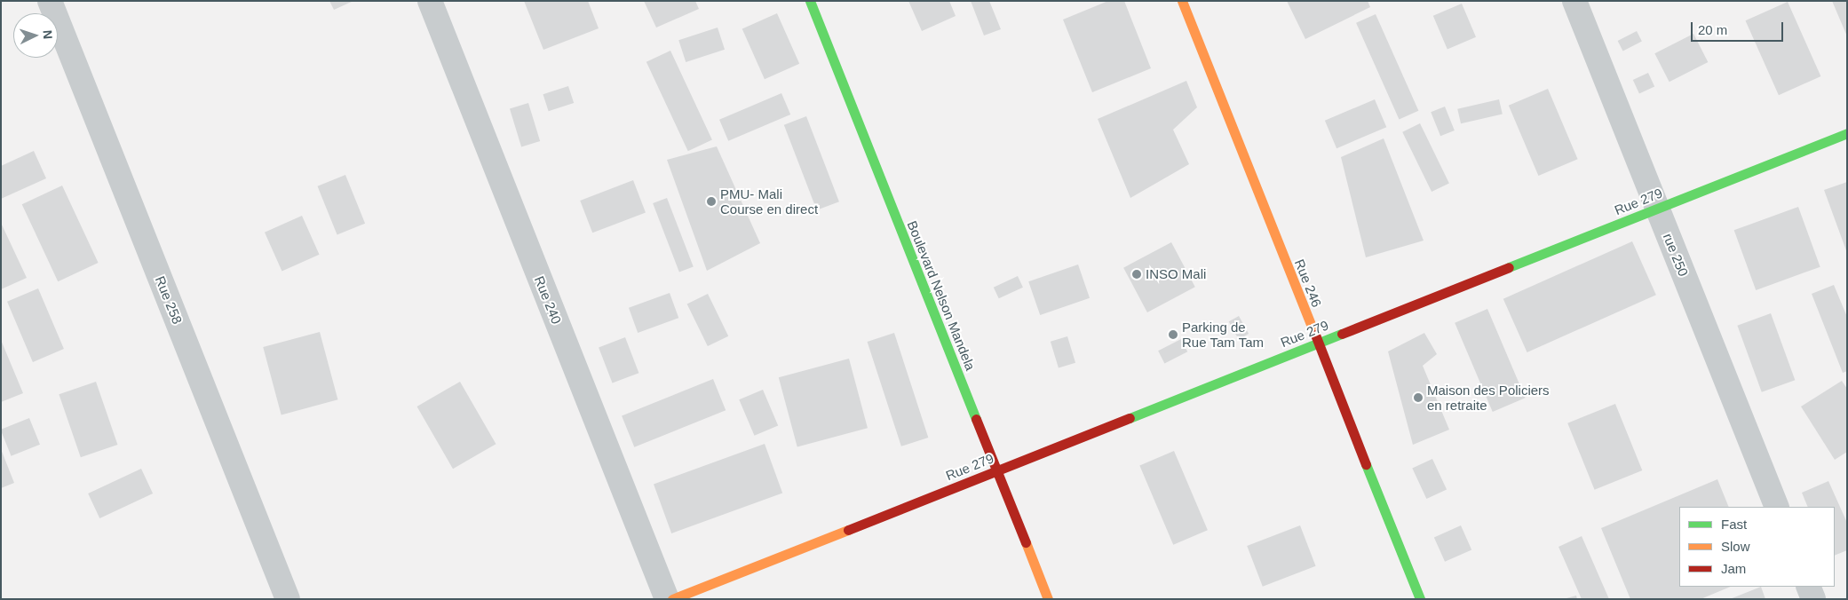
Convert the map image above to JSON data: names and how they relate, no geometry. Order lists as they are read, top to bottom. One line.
{"streets":{"street":["Rue 279","rue 250","Rue 246","Boulevard Nelson Mandela","Rue 258","Rue 240"]},"crossings":[["Rue 279","rue 250"],["Rue 279","Rue 246"],["Rue 279","Boulevard Nelson Mandela"]],"places":["PMU- Mali Course en direct","INSO Mali","Parking de Rue Tam Tam","Maison des Policiers en retraite"],"legend":["Fast","Slow","Jam"],"scale_bar":"20 m","north":"right"}
